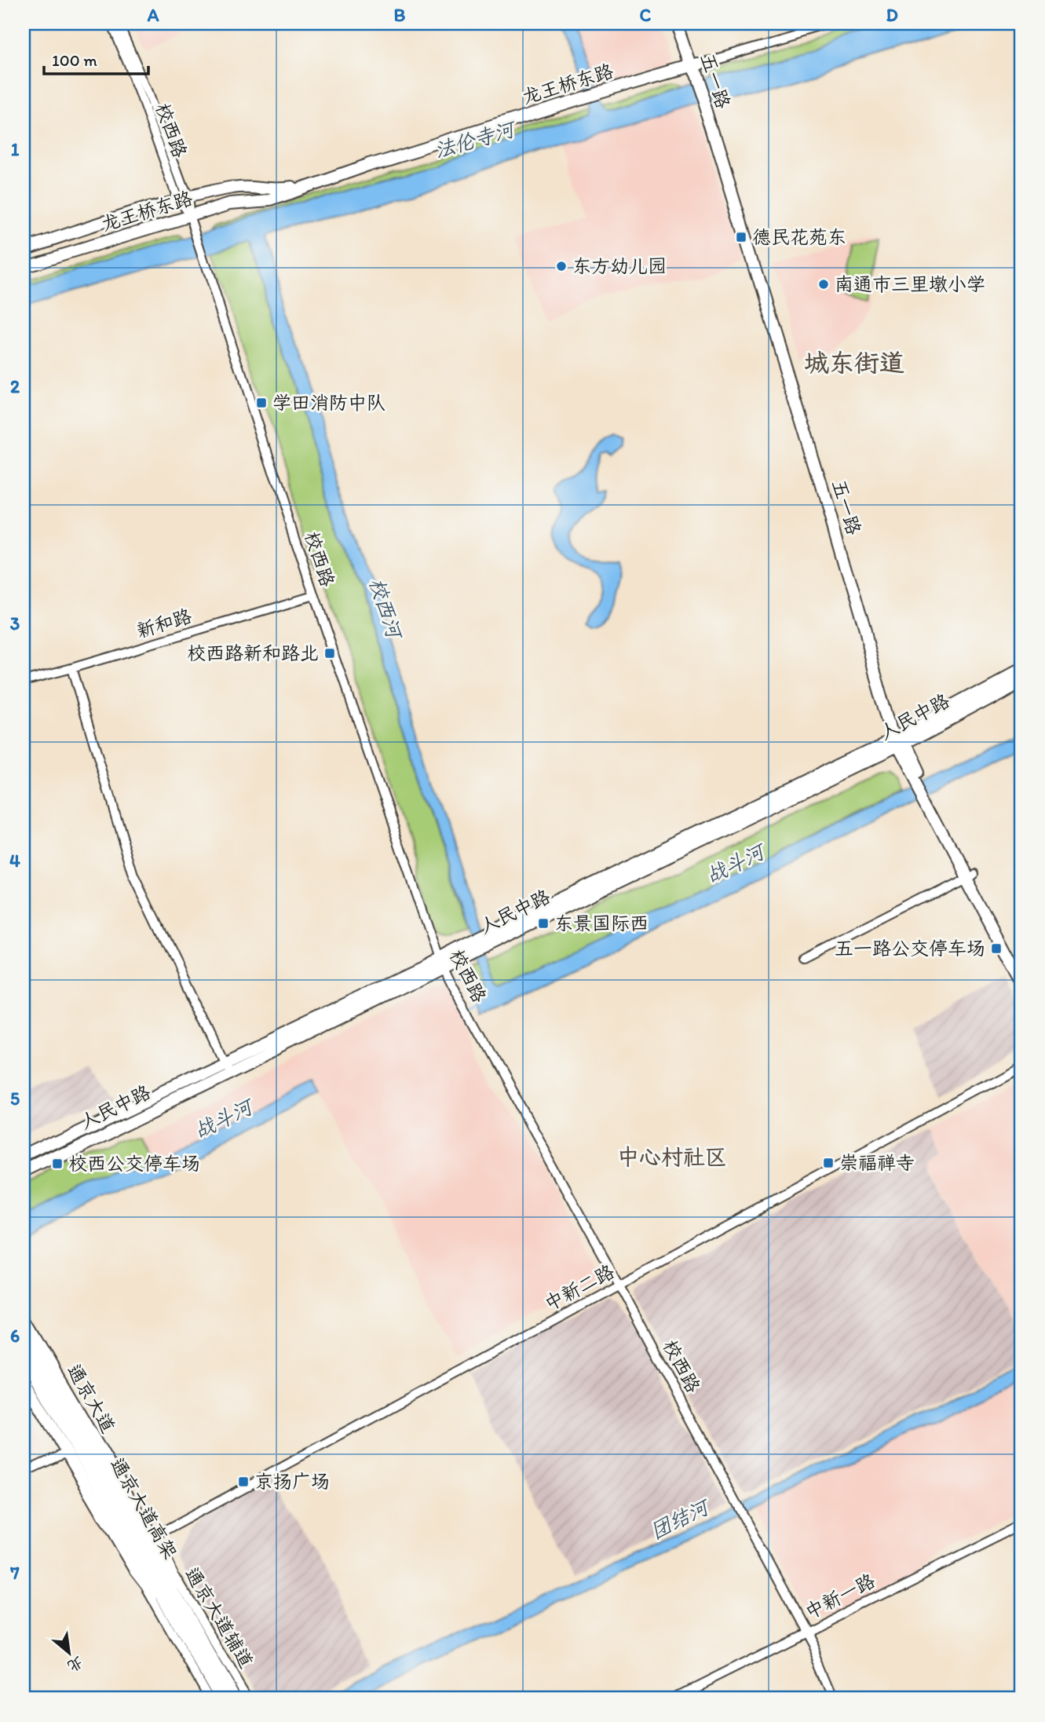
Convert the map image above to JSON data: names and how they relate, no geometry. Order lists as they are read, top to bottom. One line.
{"streets":{"highway":["通京大道高架"],"main road":["五一路","龙王桥东路","人民中路","通京大道"],"street":["校西路","新和路","中新二路","中新一路","通京大道辅道"]},"crossings":[["五一路","龙王桥东路"],["五一路","人民中路"],["龙王桥东路","校西路"],["校西路","新和路"],["校西路","人民中路"],["校西路","中新二路"],["校西路","中新一路"],["中新二路","通京大道"],["通京大道","通京大道辅道"]],"districts":["城东街道","中心村社区"],"water":["法伦寺河","校西河","战斗河","团结河"],"places":{"transit":["德民花苑东","学田消防中队","校西路新和路北","东景国际西","五一路公交停车场","崇福禅寺","校西公交停车场","京扬广场"],"other":["东方幼儿园","南通市三里墩小学"]},"scale_bar":"100 m","north":"bottom right","grid":{"columns":["A","B","C","D"],"rows":["1","2","3","4","5","6","7"]}}
